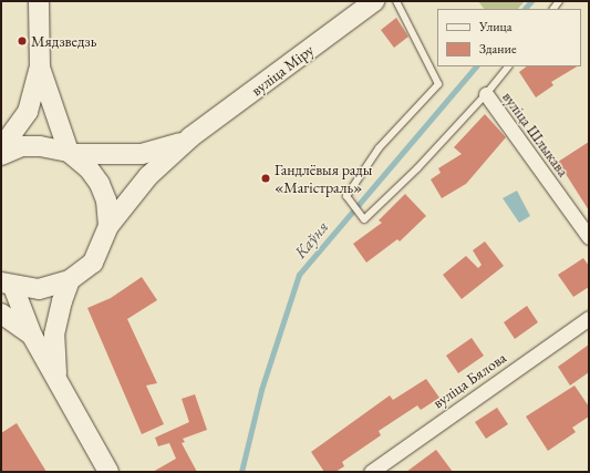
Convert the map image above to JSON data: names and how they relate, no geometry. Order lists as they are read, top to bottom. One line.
{"streets":{"main road":["вуліца Міру"],"street":["вуліца Шлыкава","вуліца Бялова"]},"water":["Каўня"],"places":["Мядзведзь","Гандлёвыя рады «Магістраль»"],"legend":["Улица","Здание"]}
